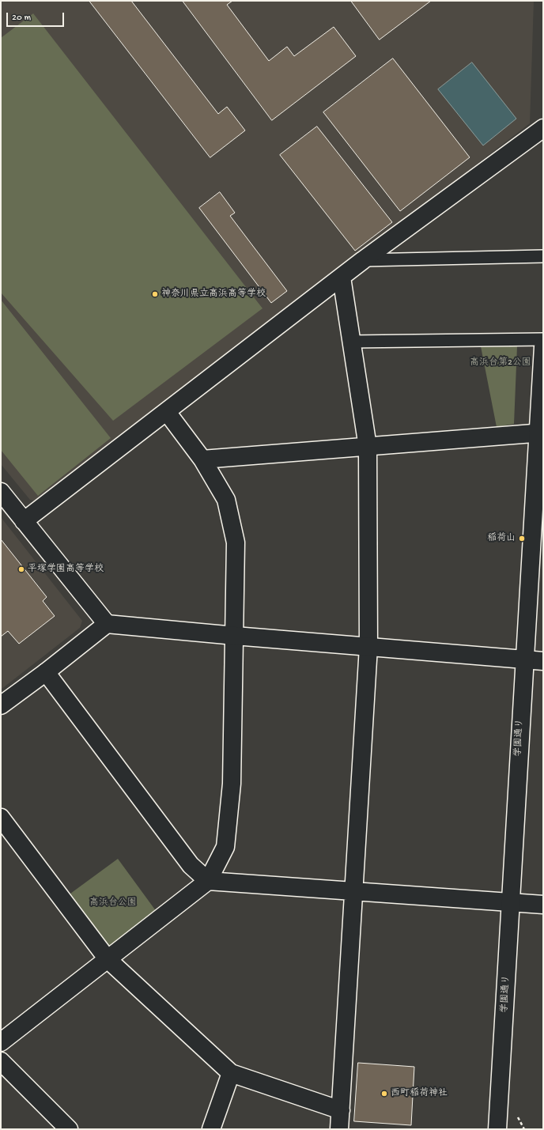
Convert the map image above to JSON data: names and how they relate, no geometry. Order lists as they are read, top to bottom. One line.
{"streets":{"street":["学園通り"]},"parks":["高浜台第2公園","高浜台公園"],"places":["神奈川県立高浜高等学校","稲荷山","平塚学園高等学校","西町稲荷神社"],"scale_bar":"20 m"}
